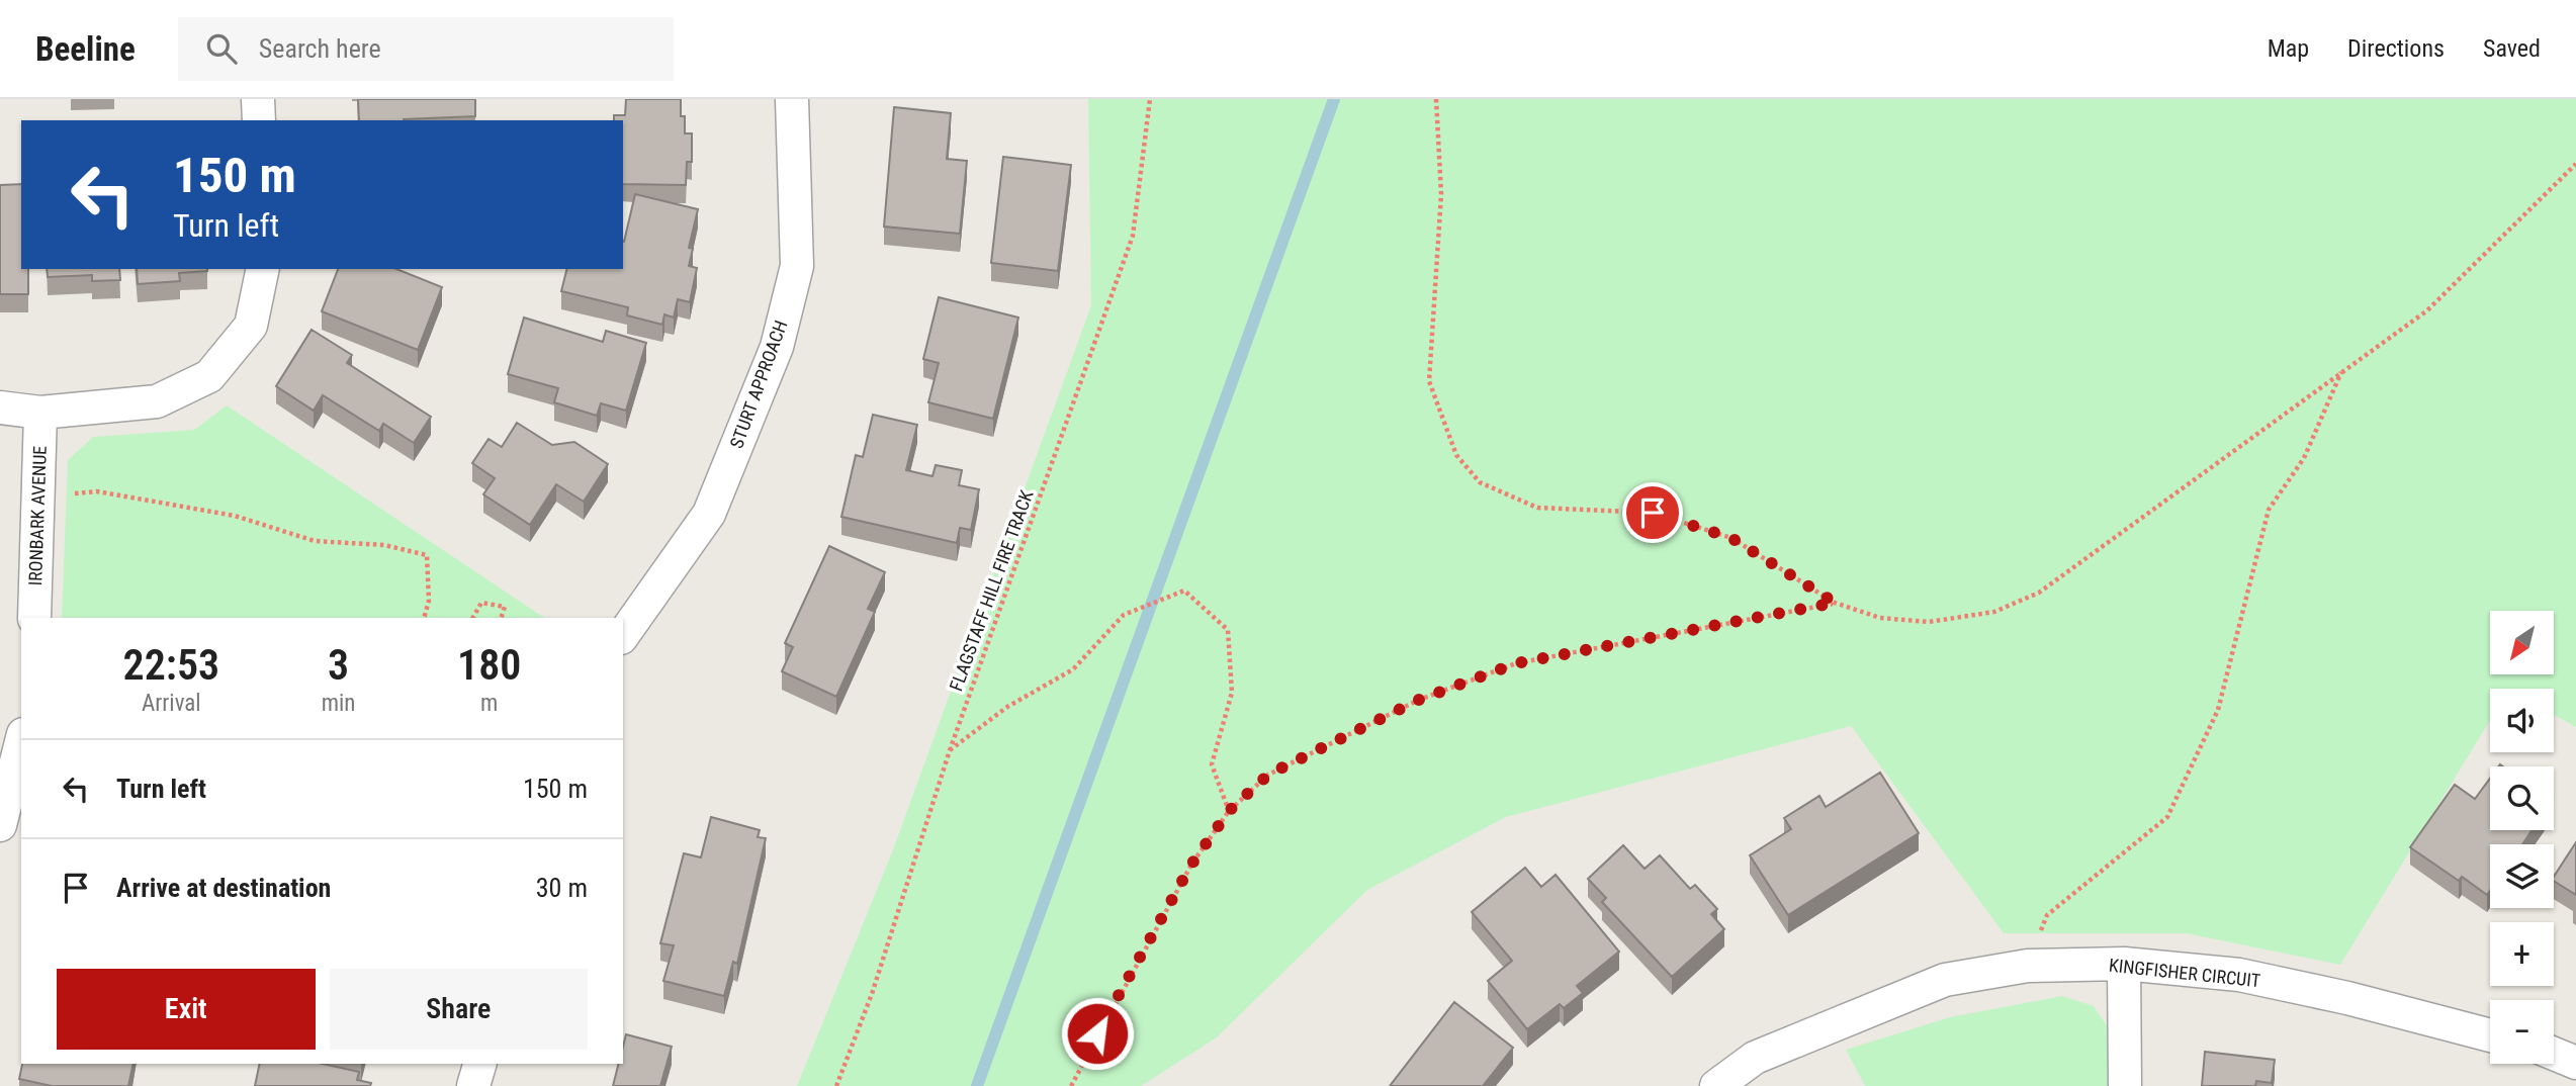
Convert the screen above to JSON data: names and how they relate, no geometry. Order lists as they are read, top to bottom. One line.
{"streets":{"street":["STURT APPROACH","IRONBARK AVENUE","KINGFISHER CIRCUIT"],"path":["FLAGSTAFF HILL FIRE TRACK"]},"north":"bottom left","page":{"header":"Beeline","search":"Search here","nav":["Map","Directions","Saved"],"turn":["150 m","Turn left"],"map_buttons":["+","−"],"eta":["22:53","Arrival","3","min","180","m"],"list":[{"name":"Turn left","value":"150 m"},{"name":"Arrive at destination","value":"30 m"}],"buttons":["Exit","Share"]}}
